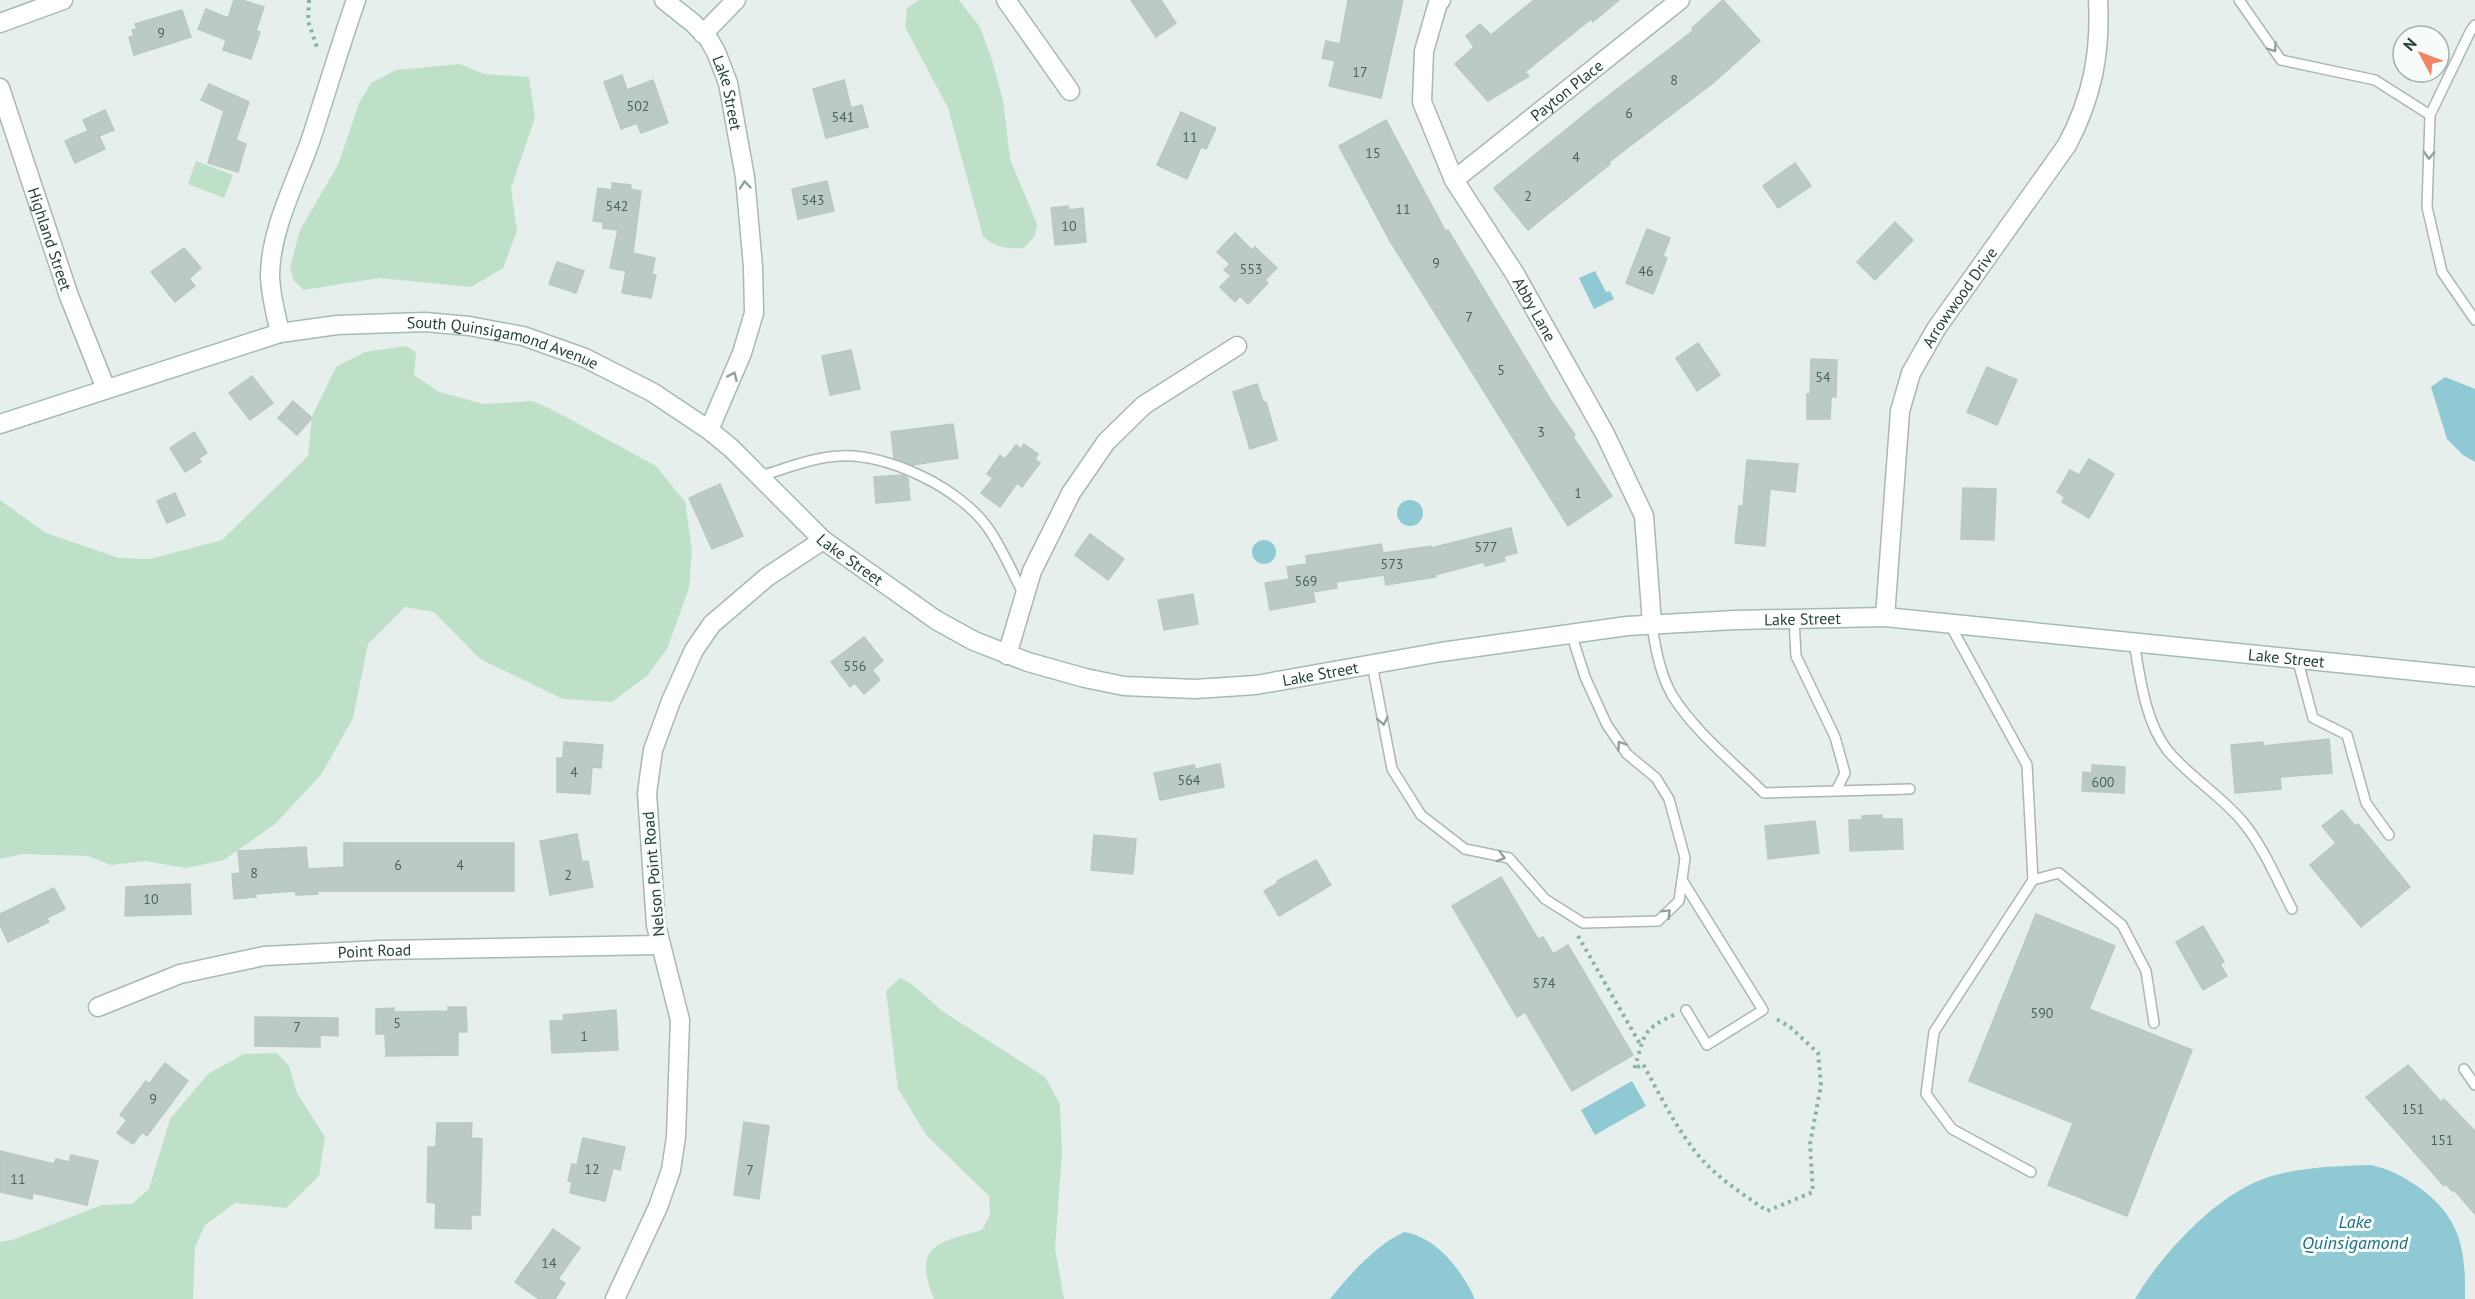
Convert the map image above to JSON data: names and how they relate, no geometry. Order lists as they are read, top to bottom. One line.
{"streets":{"street":["Payton Place","Lake Street","Highland Street","Arrowwood Drive","Abby Lane","South Quinsigamond Avenue","Nelson Point Road","Point Road"]},"crossings":[["Payton Place","Abby Lane"],["Lake Street","Arrowwood Drive"],["Lake Street","Abby Lane"],["Lake Street","South Quinsigamond Avenue"],["Lake Street","Nelson Point Road"],["Highland Street","South Quinsigamond Avenue"],["Nelson Point Road","Point Road"]],"water":["Lake Quinsigamond"],"house_numbers":["9","17","8","502","6","541","11","15","4","2","543","542","11","10","9","553","46","7","5","54","3","1","577","573","569","556","4","564","600","6","4","8","2","10","574","590","5","7","1","9","151","151","12","7","11","14"],"north":"top left"}
